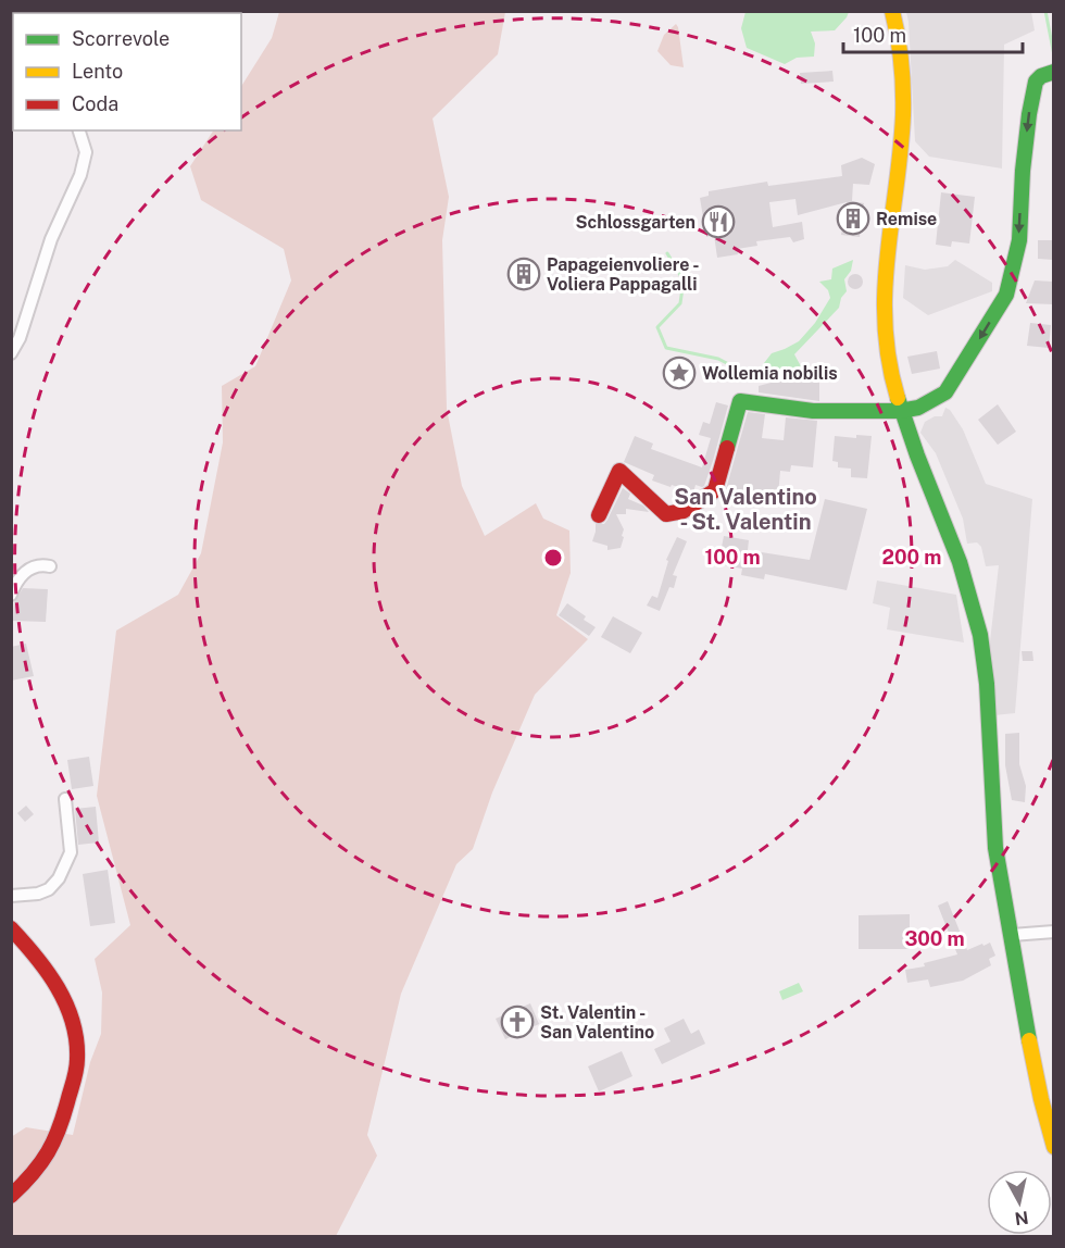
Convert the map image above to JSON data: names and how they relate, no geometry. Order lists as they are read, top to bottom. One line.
{"districts":["San Valentino - St. Valentin"],"places":{"building":["Remise","Papageienvoliere - Voliera Pappagalli"],"restaurant":["Schlossgarten"],"place":["Wollemia nobilis"],"church":["St. Valentin - San Valentino"]},"legend":["Scorrevole","Lento","Coda"],"scale_bar":"100 m","north":"bottom","rings":["100 m","200 m","300 m"]}
